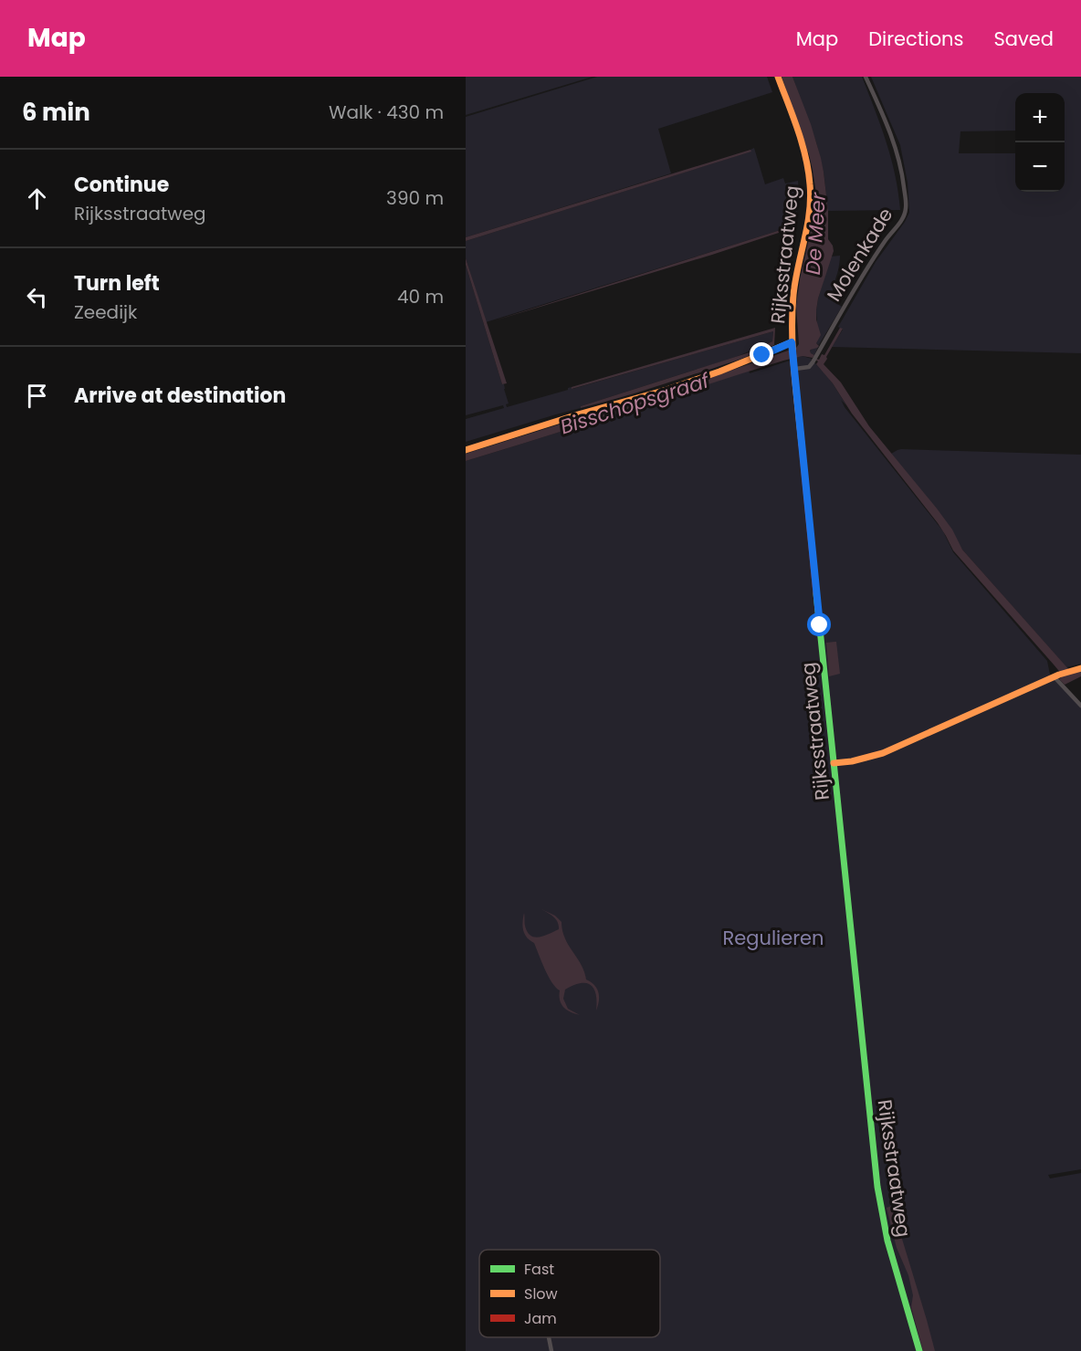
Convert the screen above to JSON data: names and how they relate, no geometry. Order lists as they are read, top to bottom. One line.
{"streets":{"main road":["Rijksstraatweg"],"street":["Molenkade"]},"crossings":[["Rijksstraatweg","Molenkade"]],"water":["De Meer","Bisschopsgraaf"],"parks":["Regulieren"],"legend":["Fast","Slow","Jam"],"page":{"header":"Map","nav":["Map","Directions","Saved"],"heading":["6 min","Walk · 430 m"],"map_buttons":["+","−"],"list":[["Continue","Rijksstraatweg","390 m"],["Turn left","Zeedijk","40 m"],"Arrive at destination"]}}
